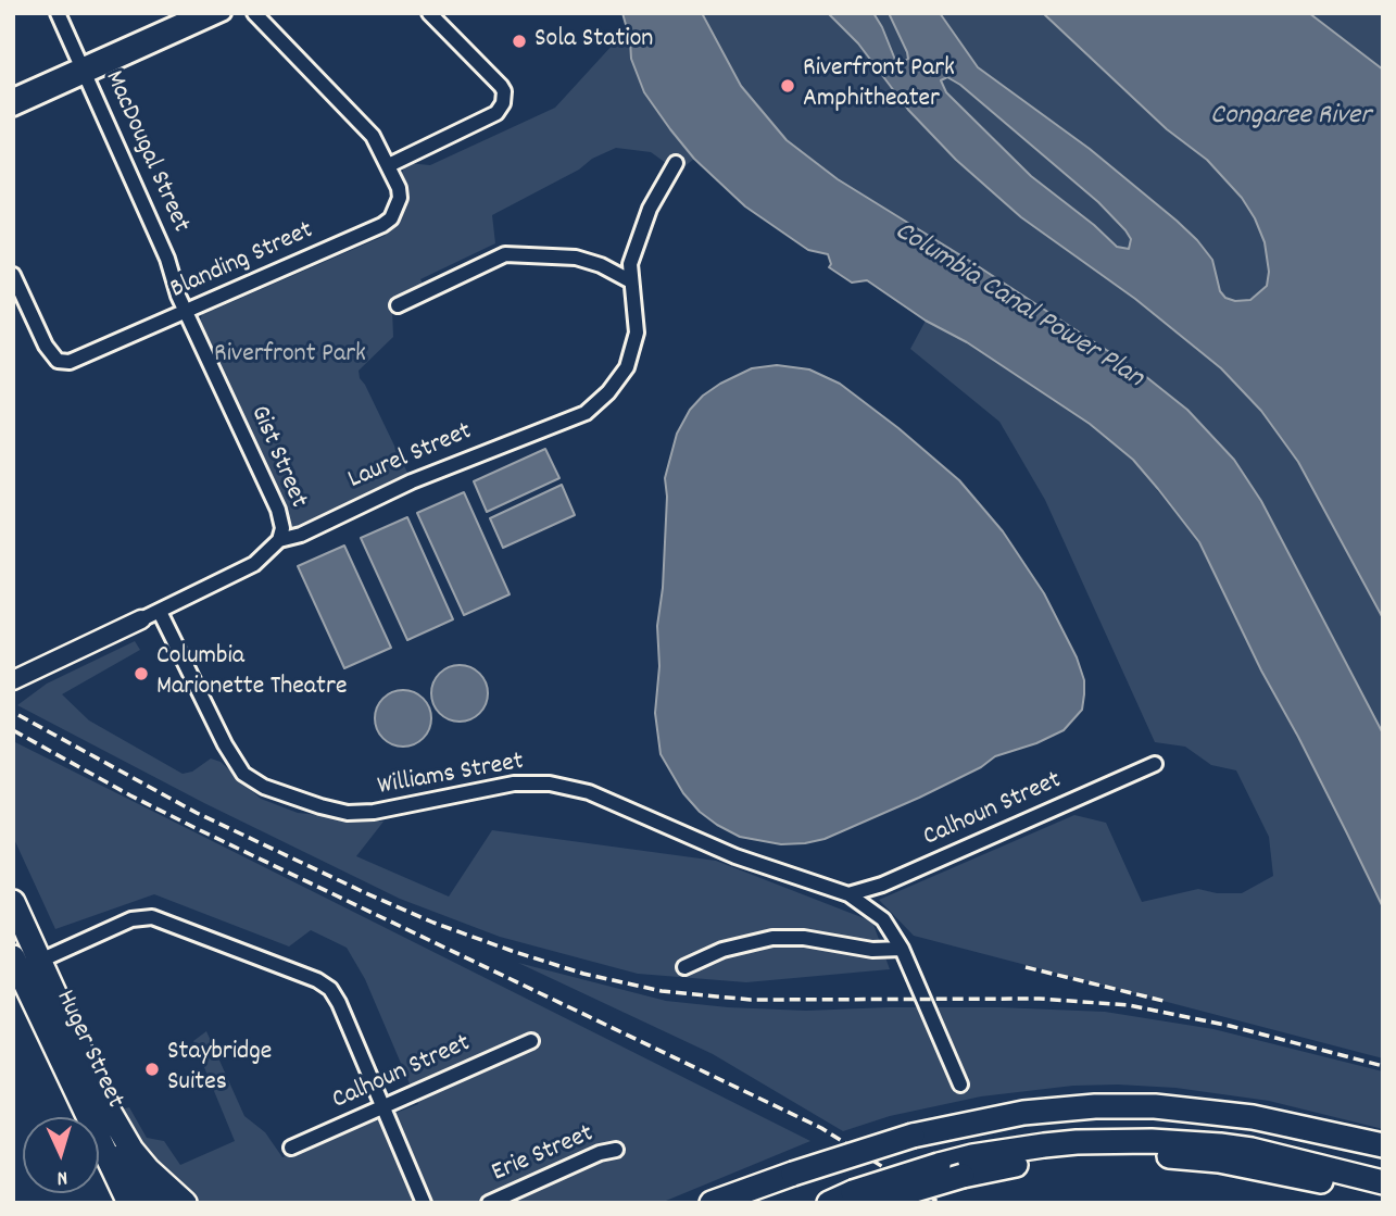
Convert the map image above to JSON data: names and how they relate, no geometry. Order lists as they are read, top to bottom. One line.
{"streets":{"highway":["Huger Street"],"street":["MacDougal Street","Blanding Street","Gist Street","Laurel Street","Williams Street","Calhoun Street","Erie Street"]},"crossings":[["MacDougal Street","Blanding Street"],["MacDougal Street","Gist Street"],["Blanding Street","Gist Street"],["Gist Street","Laurel Street"],["Laurel Street","Williams Street"],["Williams Street","Calhoun Street"]],"water":["Congaree River","Columbia Canal Power Plan"],"parks":["Riverfront Park"],"places":["Sola Station","Riverfront Park Amphitheater","Columbia Marionette Theatre","Staybridge Suites"],"north":"bottom"}
